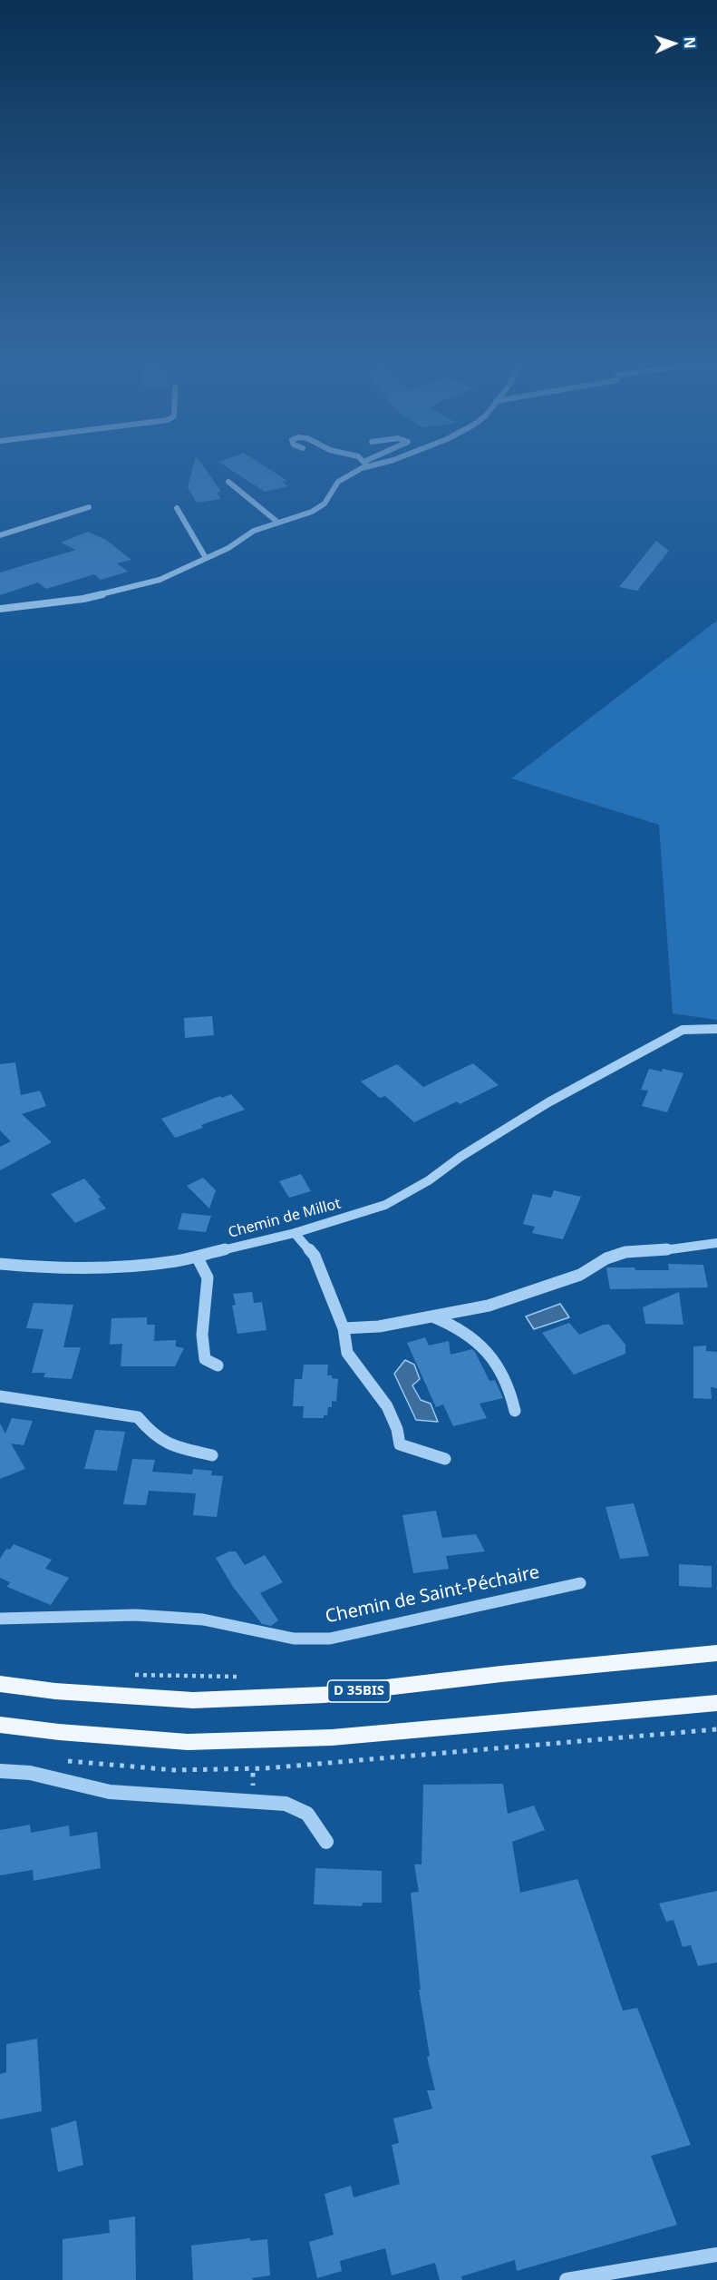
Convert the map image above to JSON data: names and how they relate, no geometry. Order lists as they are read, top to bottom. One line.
{"streets":{"main road":["D 35BIS"],"street":["Chemin de Millot","Chemin de Saint-Péchaire"]},"north":"right"}
